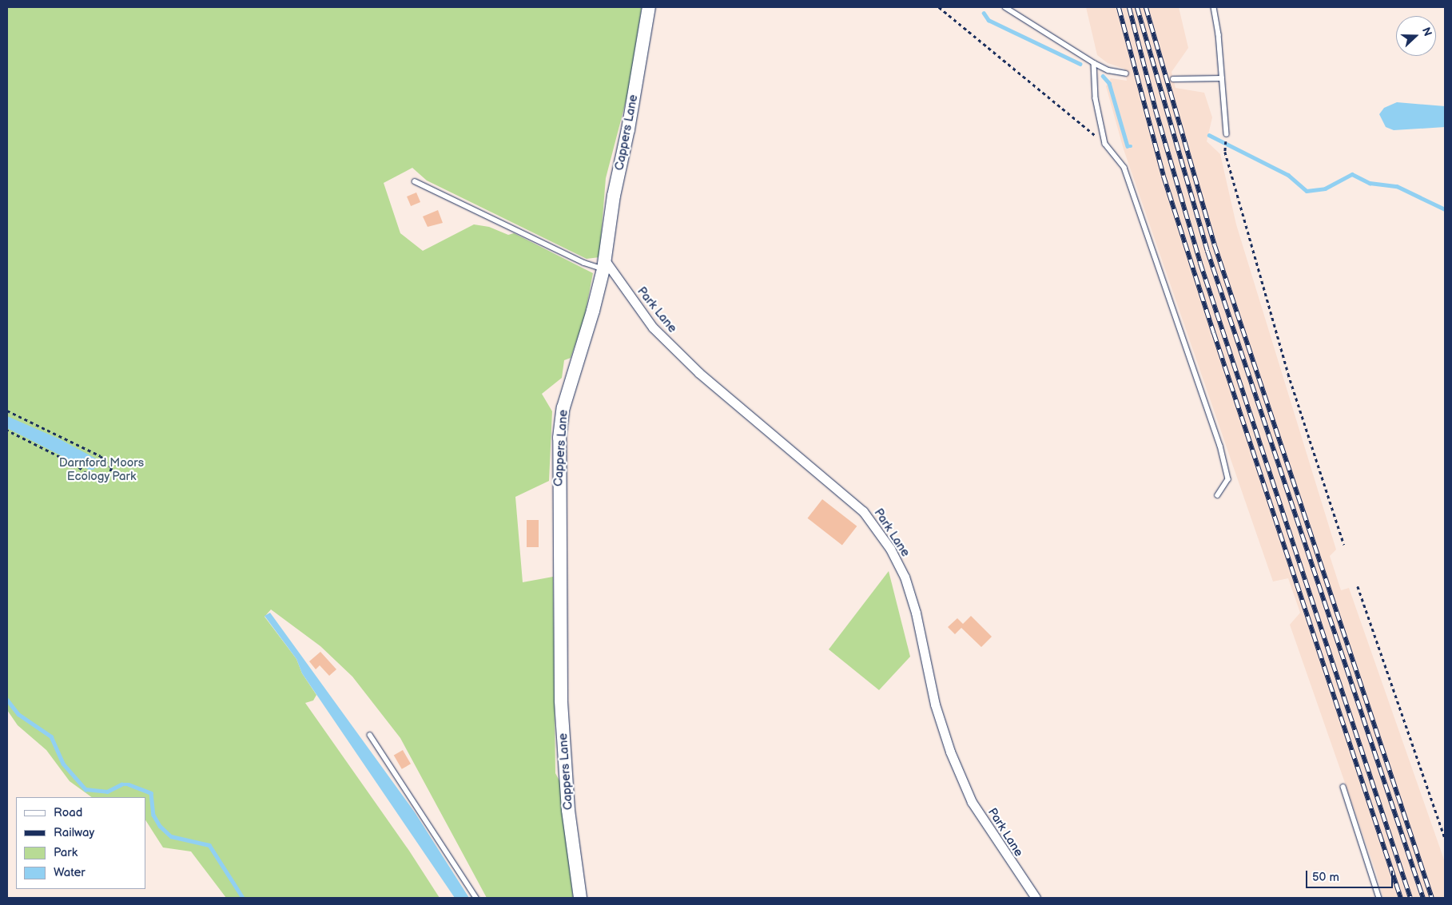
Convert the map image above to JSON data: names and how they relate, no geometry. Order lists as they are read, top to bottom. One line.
{"streets":{"street":["Cappers Lane","Park Lane"]},"crossings":[["Cappers Lane","Park Lane"]],"parks":["Darnford Moors Ecology Park"],"legend":["Road","Railway","Park","Water"],"scale_bar":"50 m","north":"right"}
